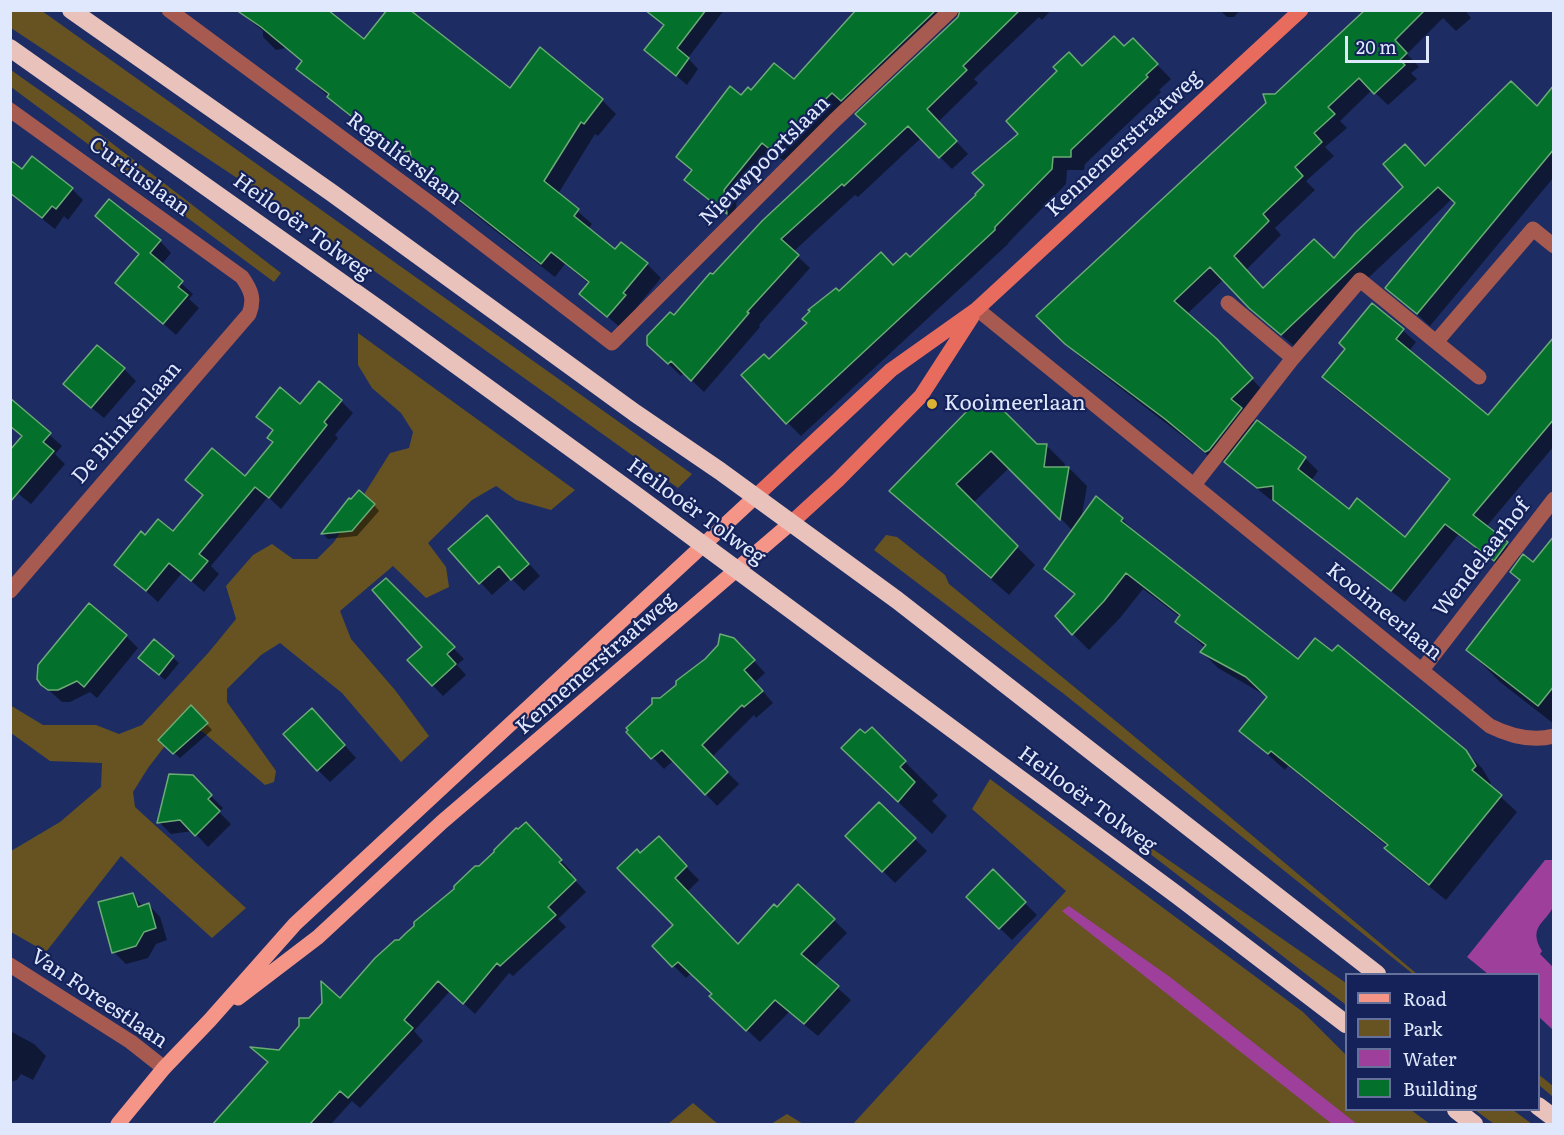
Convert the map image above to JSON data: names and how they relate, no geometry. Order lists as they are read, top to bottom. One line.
{"streets":{"highway":["Heilooër Tolweg"],"main road":["Kennemerstraatweg"],"street":["Regulierslaan","Nieuwpoortslaan","Curtiuslaan","De Blinkenlaan","Wendelaarhof","Kooimeerlaan","Van Foreestlaan"]},"crossings":[["Kennemerstraatweg","Heilooër Tolweg"],["Kennemerstraatweg","Kooimeerlaan"],["Kennemerstraatweg","Van Foreestlaan"],["Regulierslaan","Nieuwpoortslaan"],["Curtiuslaan","De Blinkenlaan"],["Wendelaarhof","Kooimeerlaan"]],"places":["Kooimeerlaan"],"legend":["Road","Park","Water","Building"],"scale_bar":"20 m"}
